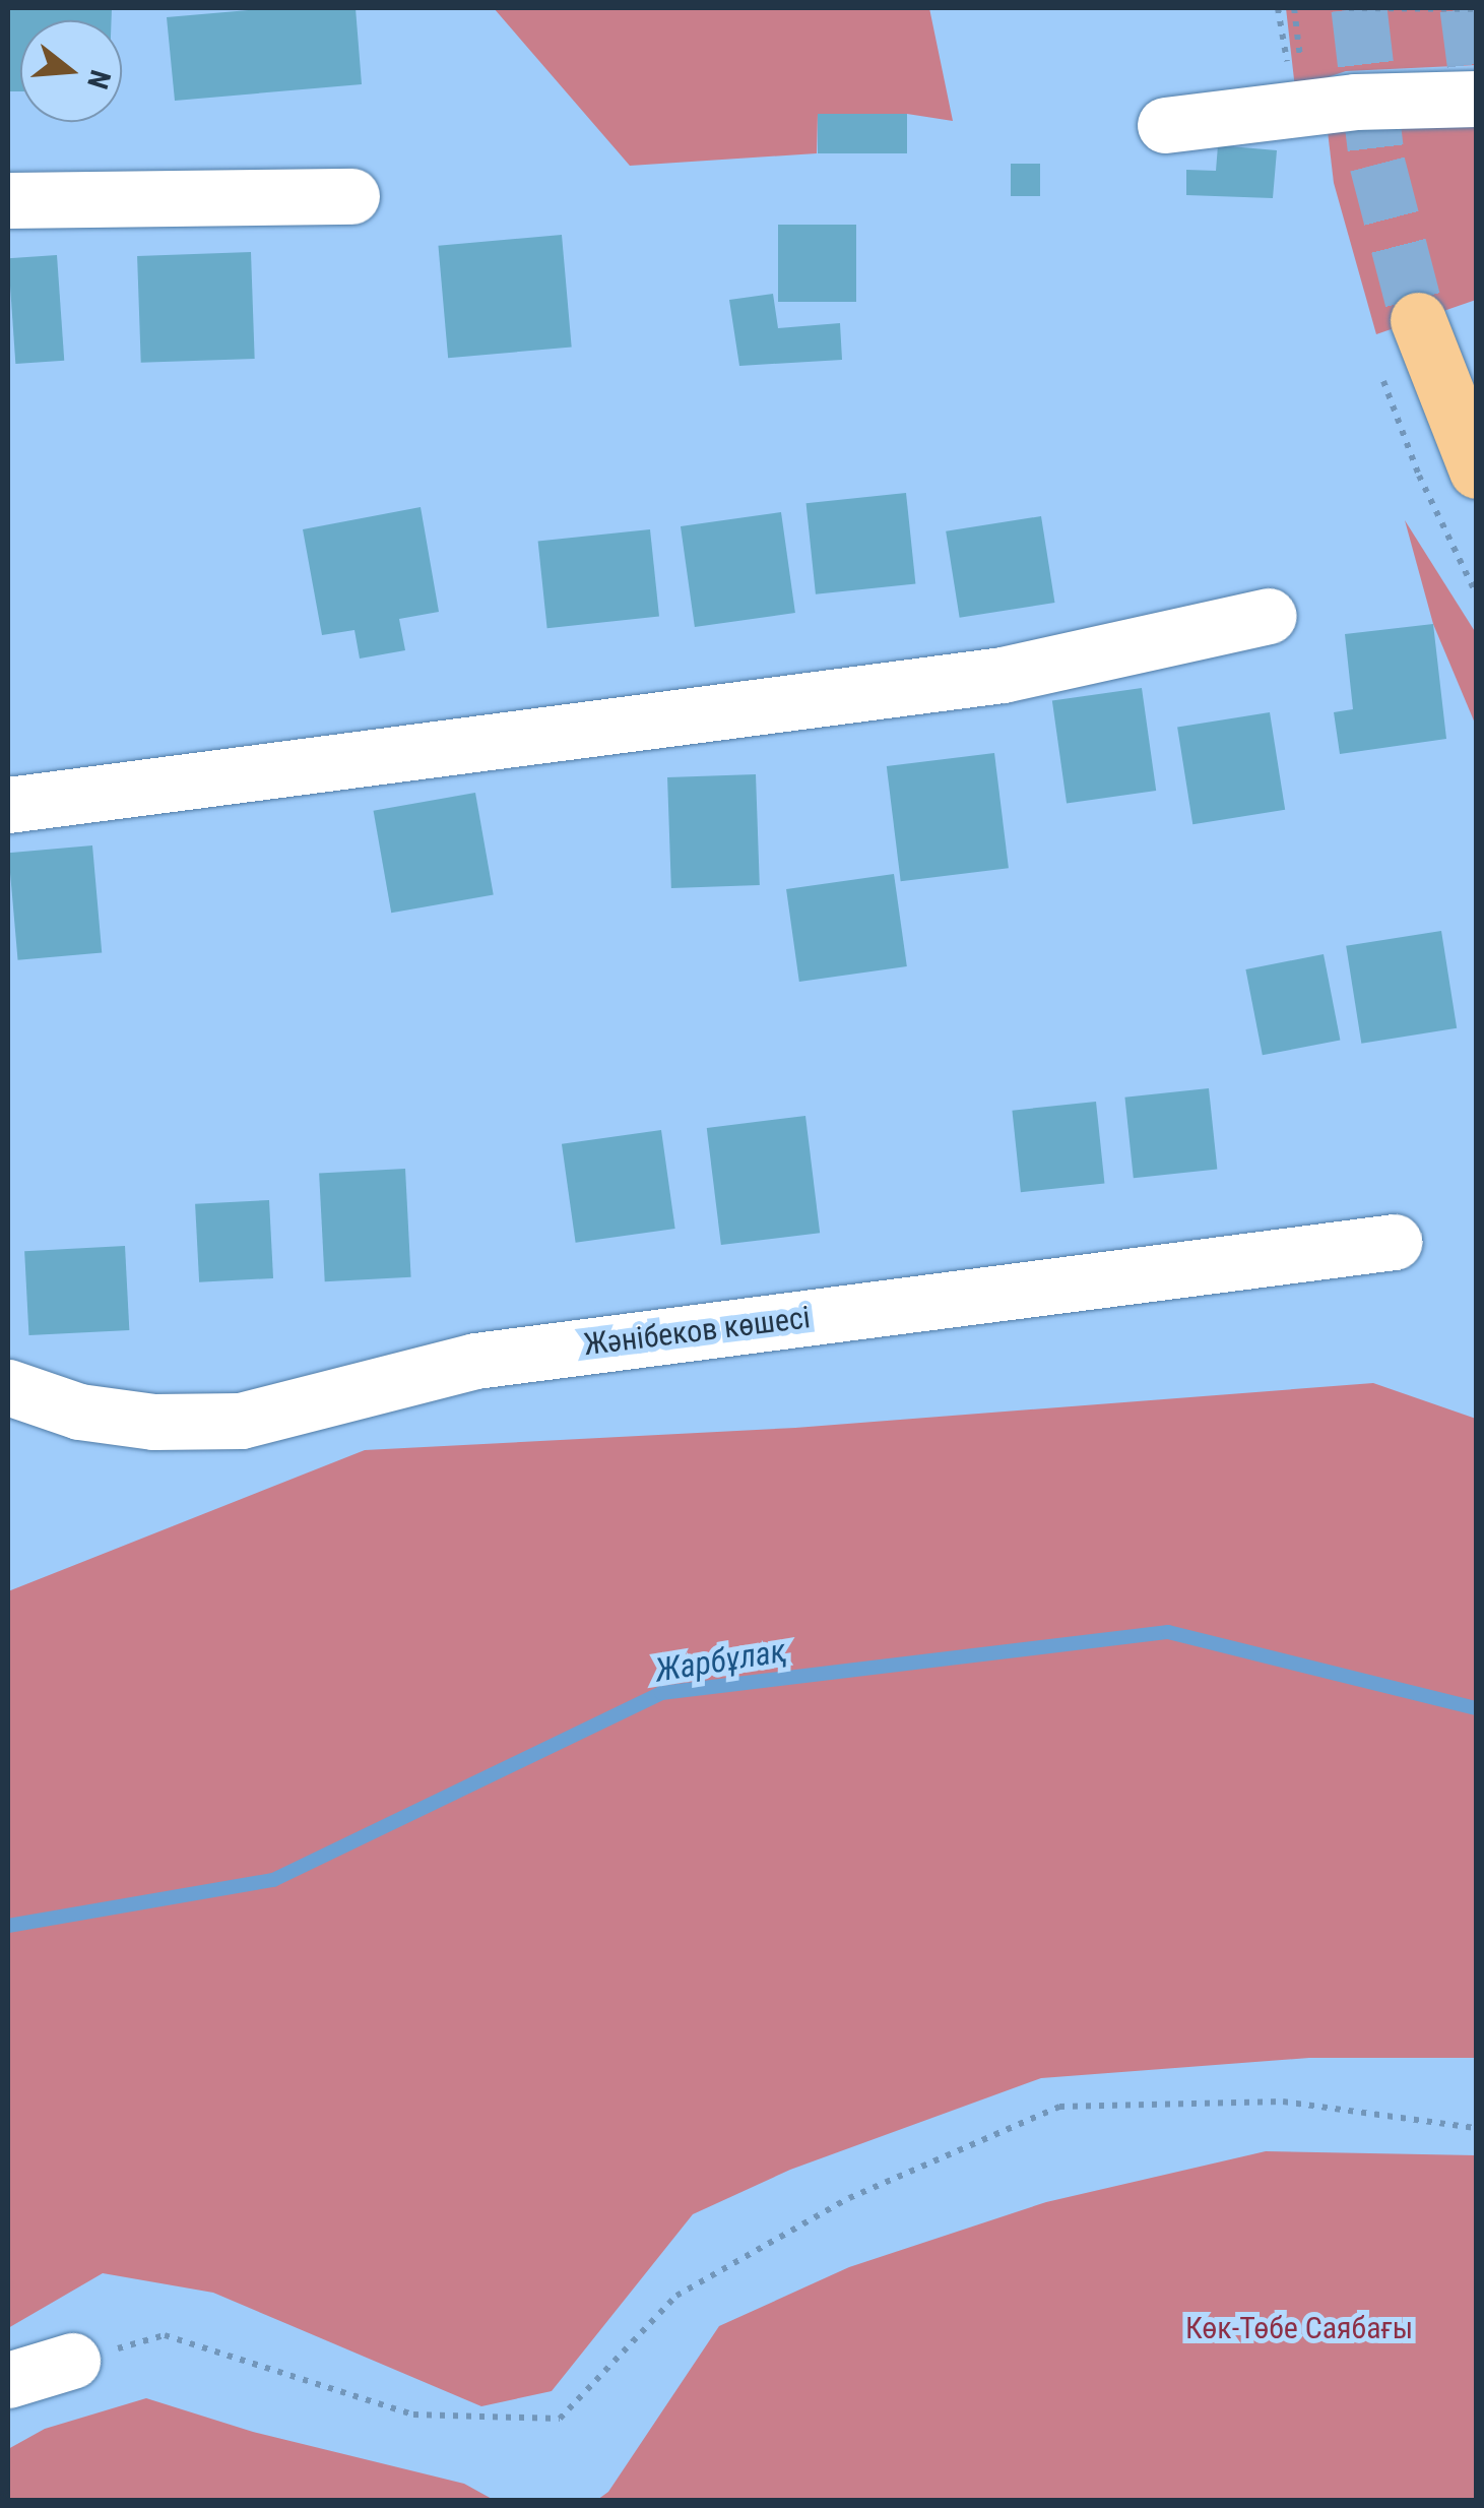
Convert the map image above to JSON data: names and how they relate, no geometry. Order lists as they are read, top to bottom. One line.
{"streets":{"street":["Жәнібеков көшесі"]},"water":["Жарбұлақ"],"parks":["Көк-Төбе Саябағы"],"north":"right"}
